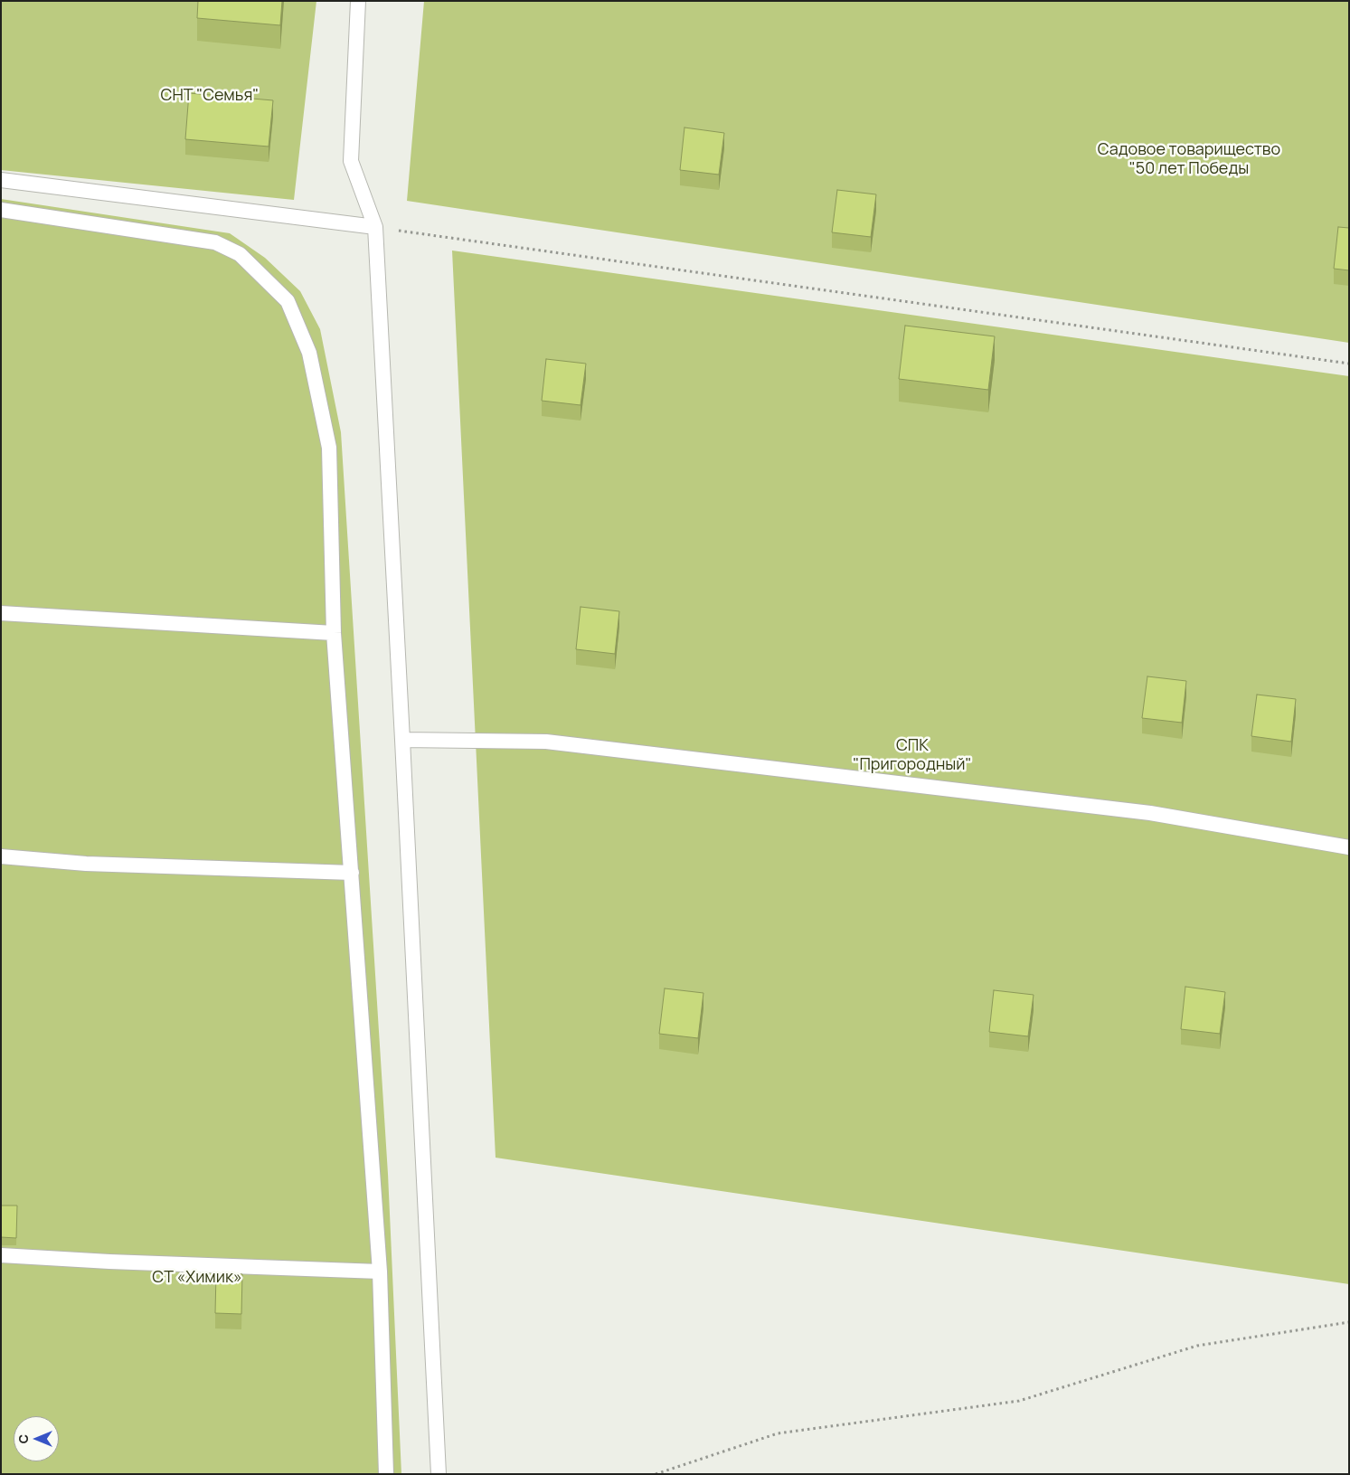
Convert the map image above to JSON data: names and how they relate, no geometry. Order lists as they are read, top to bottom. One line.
{"parks":["СНТ \"Семья\"","Садовое товарищество \"50 лет Победы","СПК \"Пригородный\"","СТ «Химик»"],"north":"left"}
